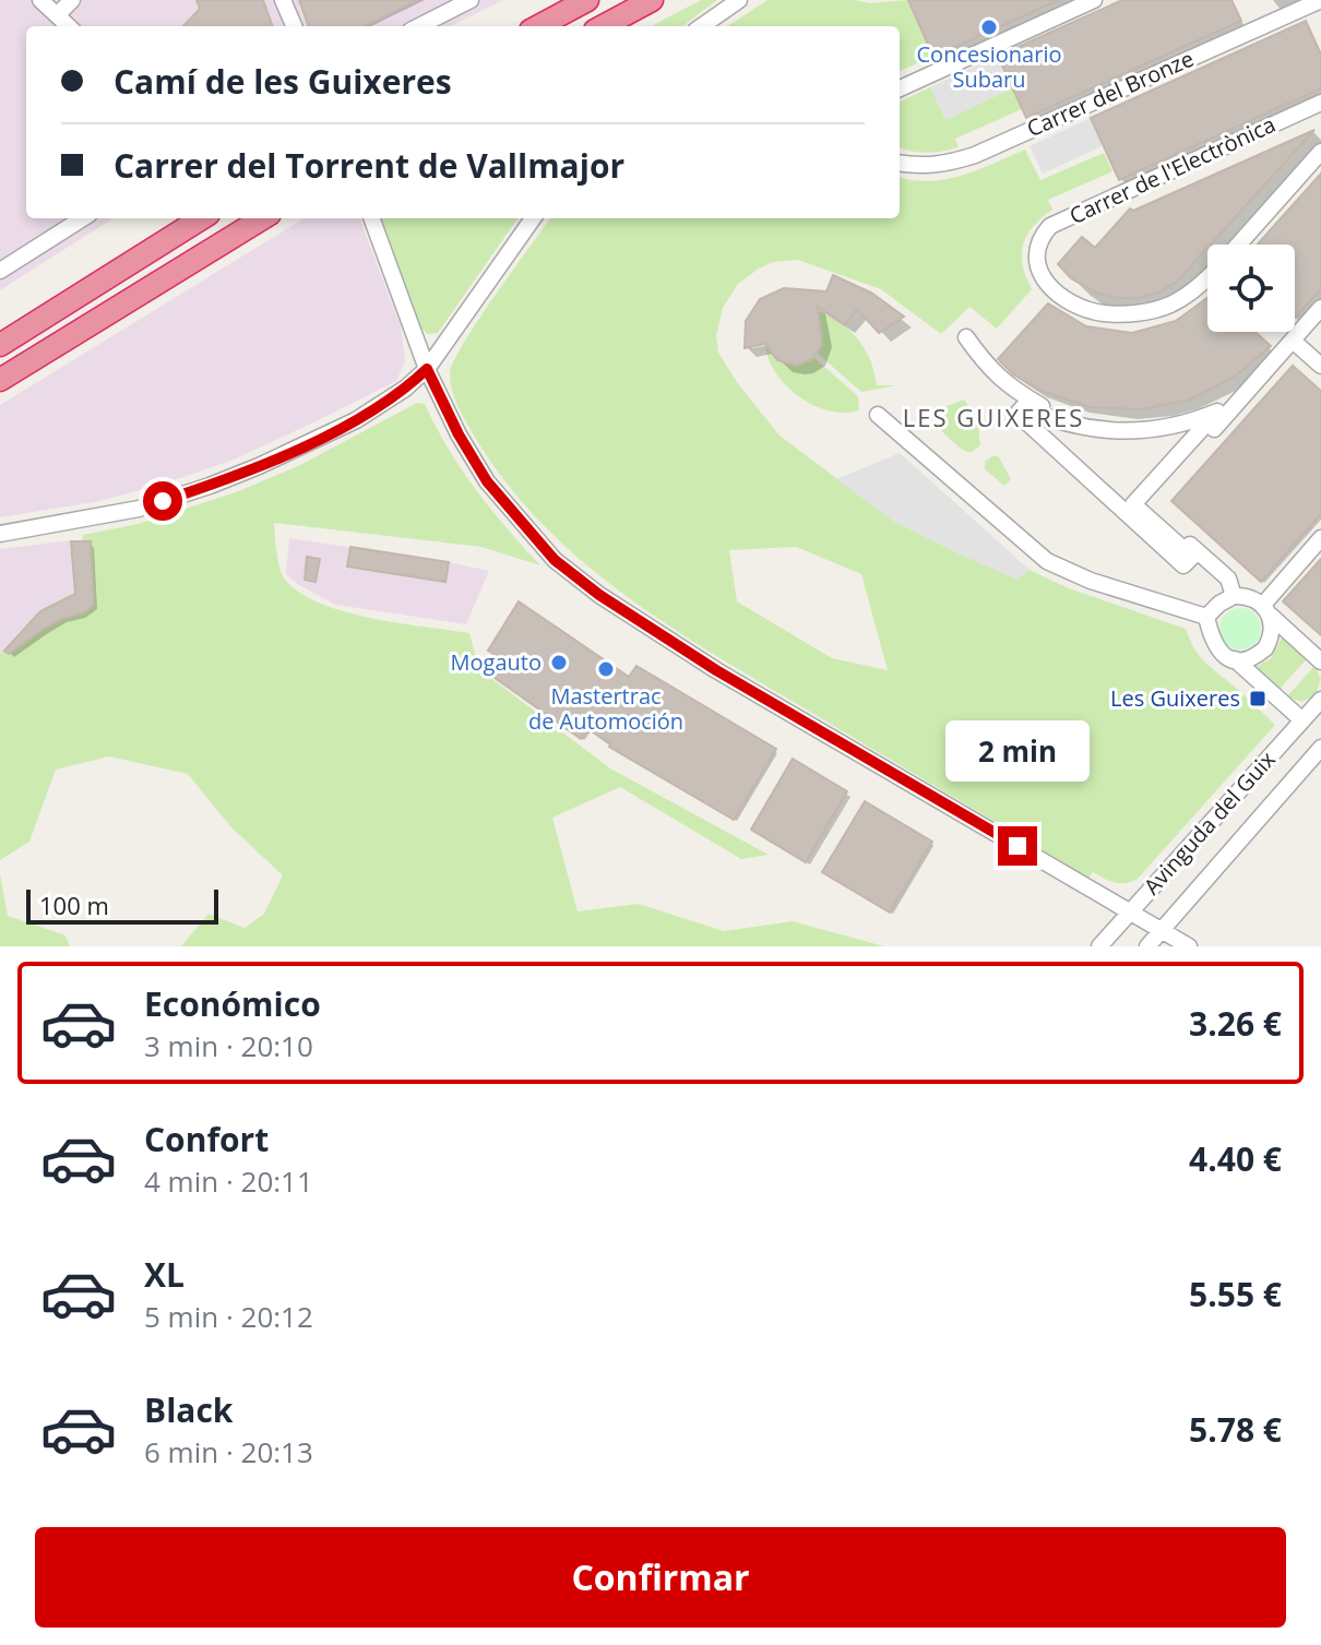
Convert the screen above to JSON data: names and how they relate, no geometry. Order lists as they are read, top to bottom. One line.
{"streets":{"street":["Carrer del Bronze","Carrer de l'Electrònica","Avinguda del Guix"]},"districts":["LES GUIXERES"],"places":{"other":["Concesionario Subaru","Mogauto","Mastertrac de Automoción"],"transit":["Les Guixeres"]},"scale_bar":"100 m","page":{"banner":["Camí de les Guixeres","Carrer del Torrent de Vallmajor"],"bubble":"2 min","scale":"100 m","list":[{"name":"Económico","note":"3 min · 20:10","value":"3.26 €"},{"name":"Confort","note":"4 min · 20:11","value":"4.40 €"},{"name":"XL","note":"5 min · 20:12","value":"5.55 €"},{"name":"Black","note":"6 min · 20:13","value":"5.78 €"}],"buttons":"Confirmar"}}
